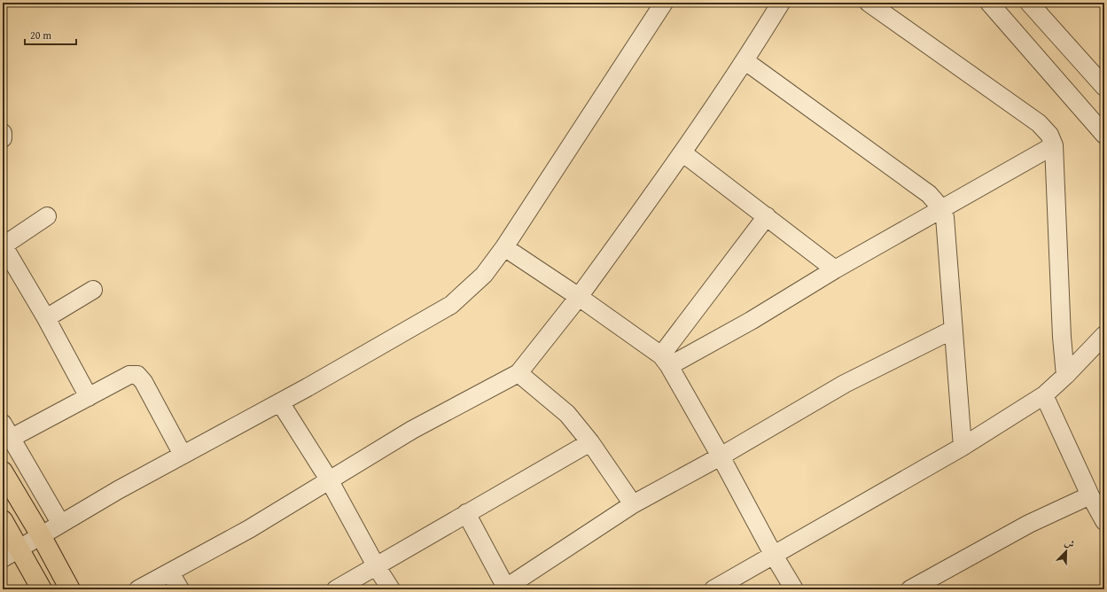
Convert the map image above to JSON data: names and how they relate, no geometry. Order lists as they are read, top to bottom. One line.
{"scale_bar":"20 m","north":"top right"}
